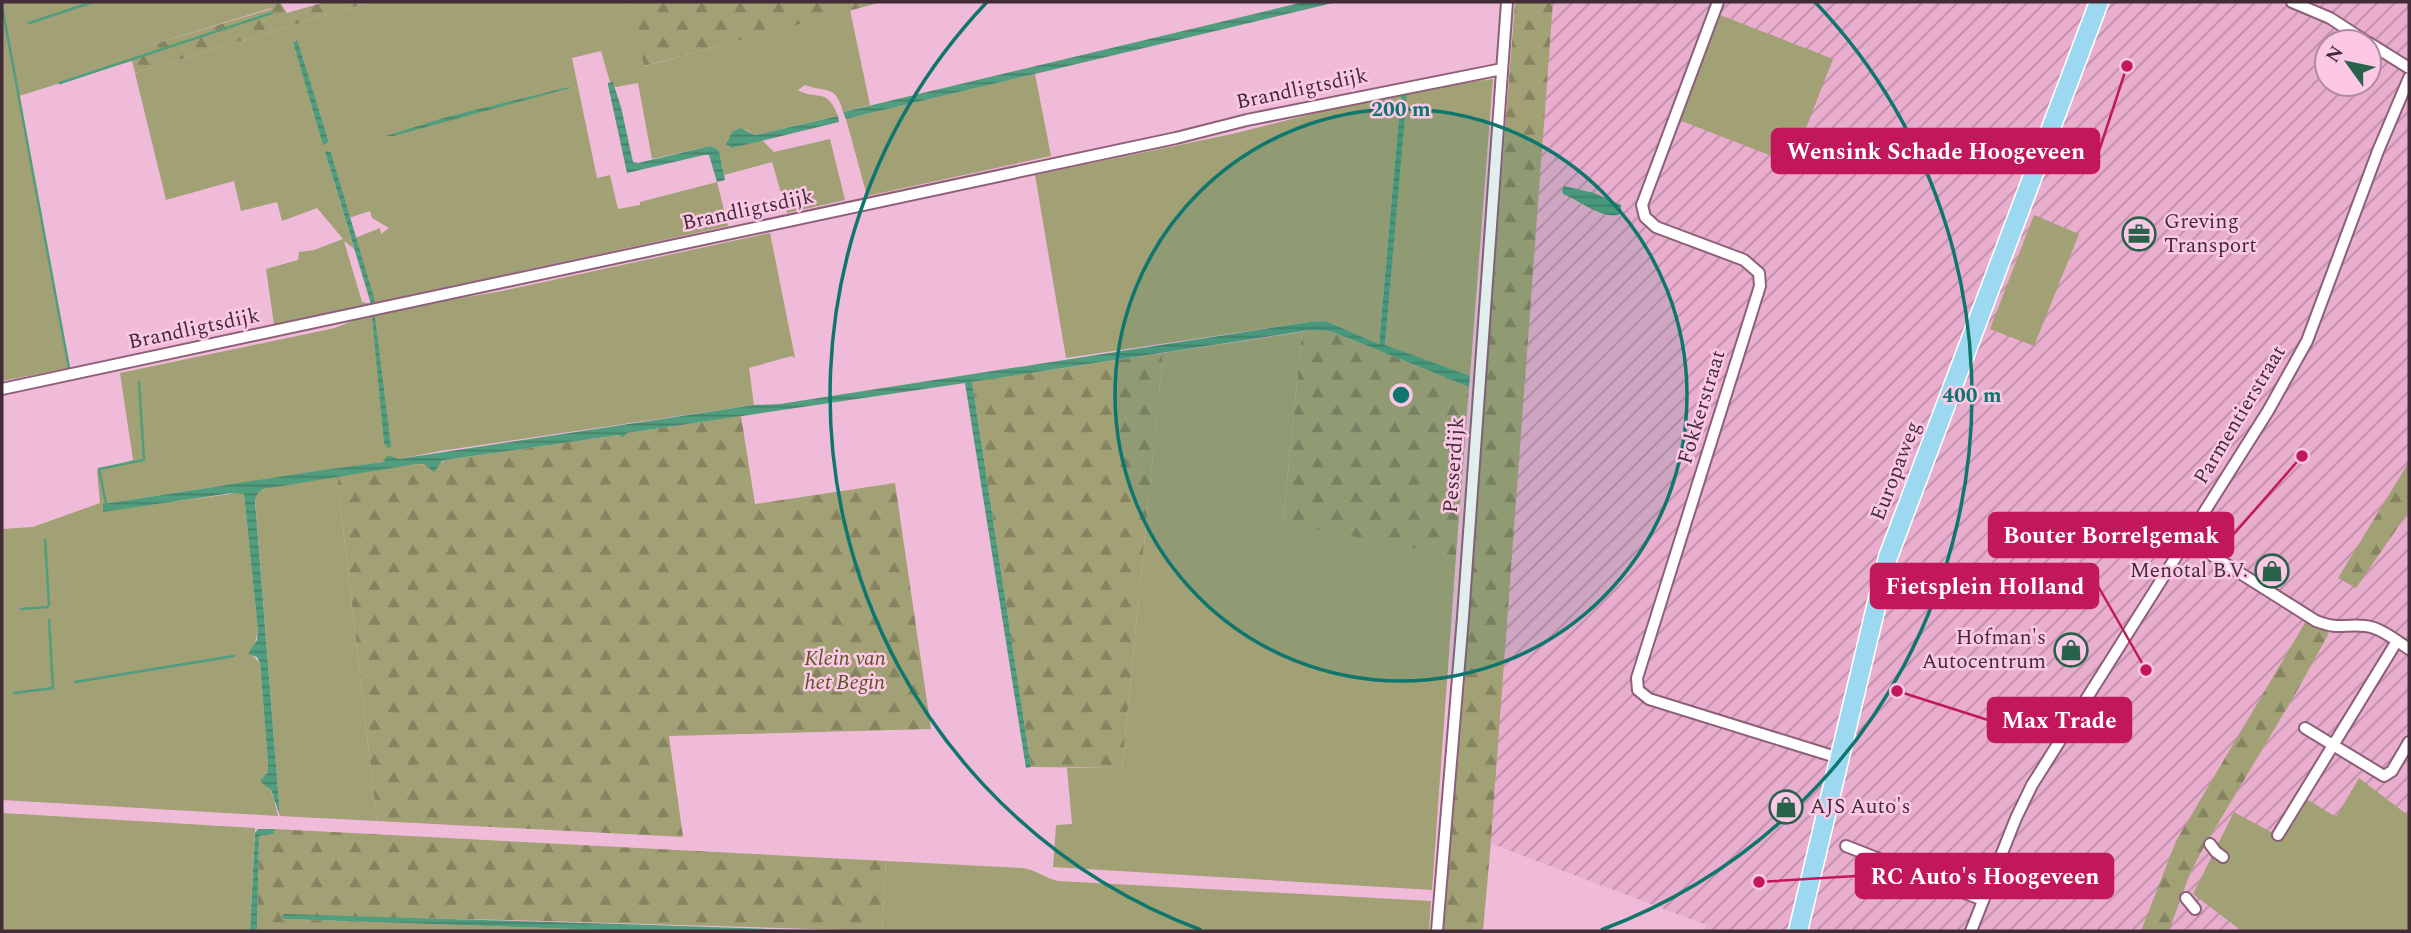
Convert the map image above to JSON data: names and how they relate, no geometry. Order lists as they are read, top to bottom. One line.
{"streets":{"main road":["Europaweg"],"street":["Brandligtsdijk","Fokkerstraat","Parmentierstraat","Pesserdijk"]},"crossings":[["Brandligtsdijk","Pesserdijk"],["Fokkerstraat","Europaweg"]],"parks":["Klein van het Begin"],"places":{"other":["Wensink Schade Hoogeveen","Bouter Borrelgemak","Fietsplein Holland","Max Trade","RC Auto's Hoogeveen"],"office":["Greving Transport"],"shop":["Menotal B.V.","Hofman's Autocentrum","AJS Auto's"]},"north":"top left","rings":["200 m","400 m"]}
